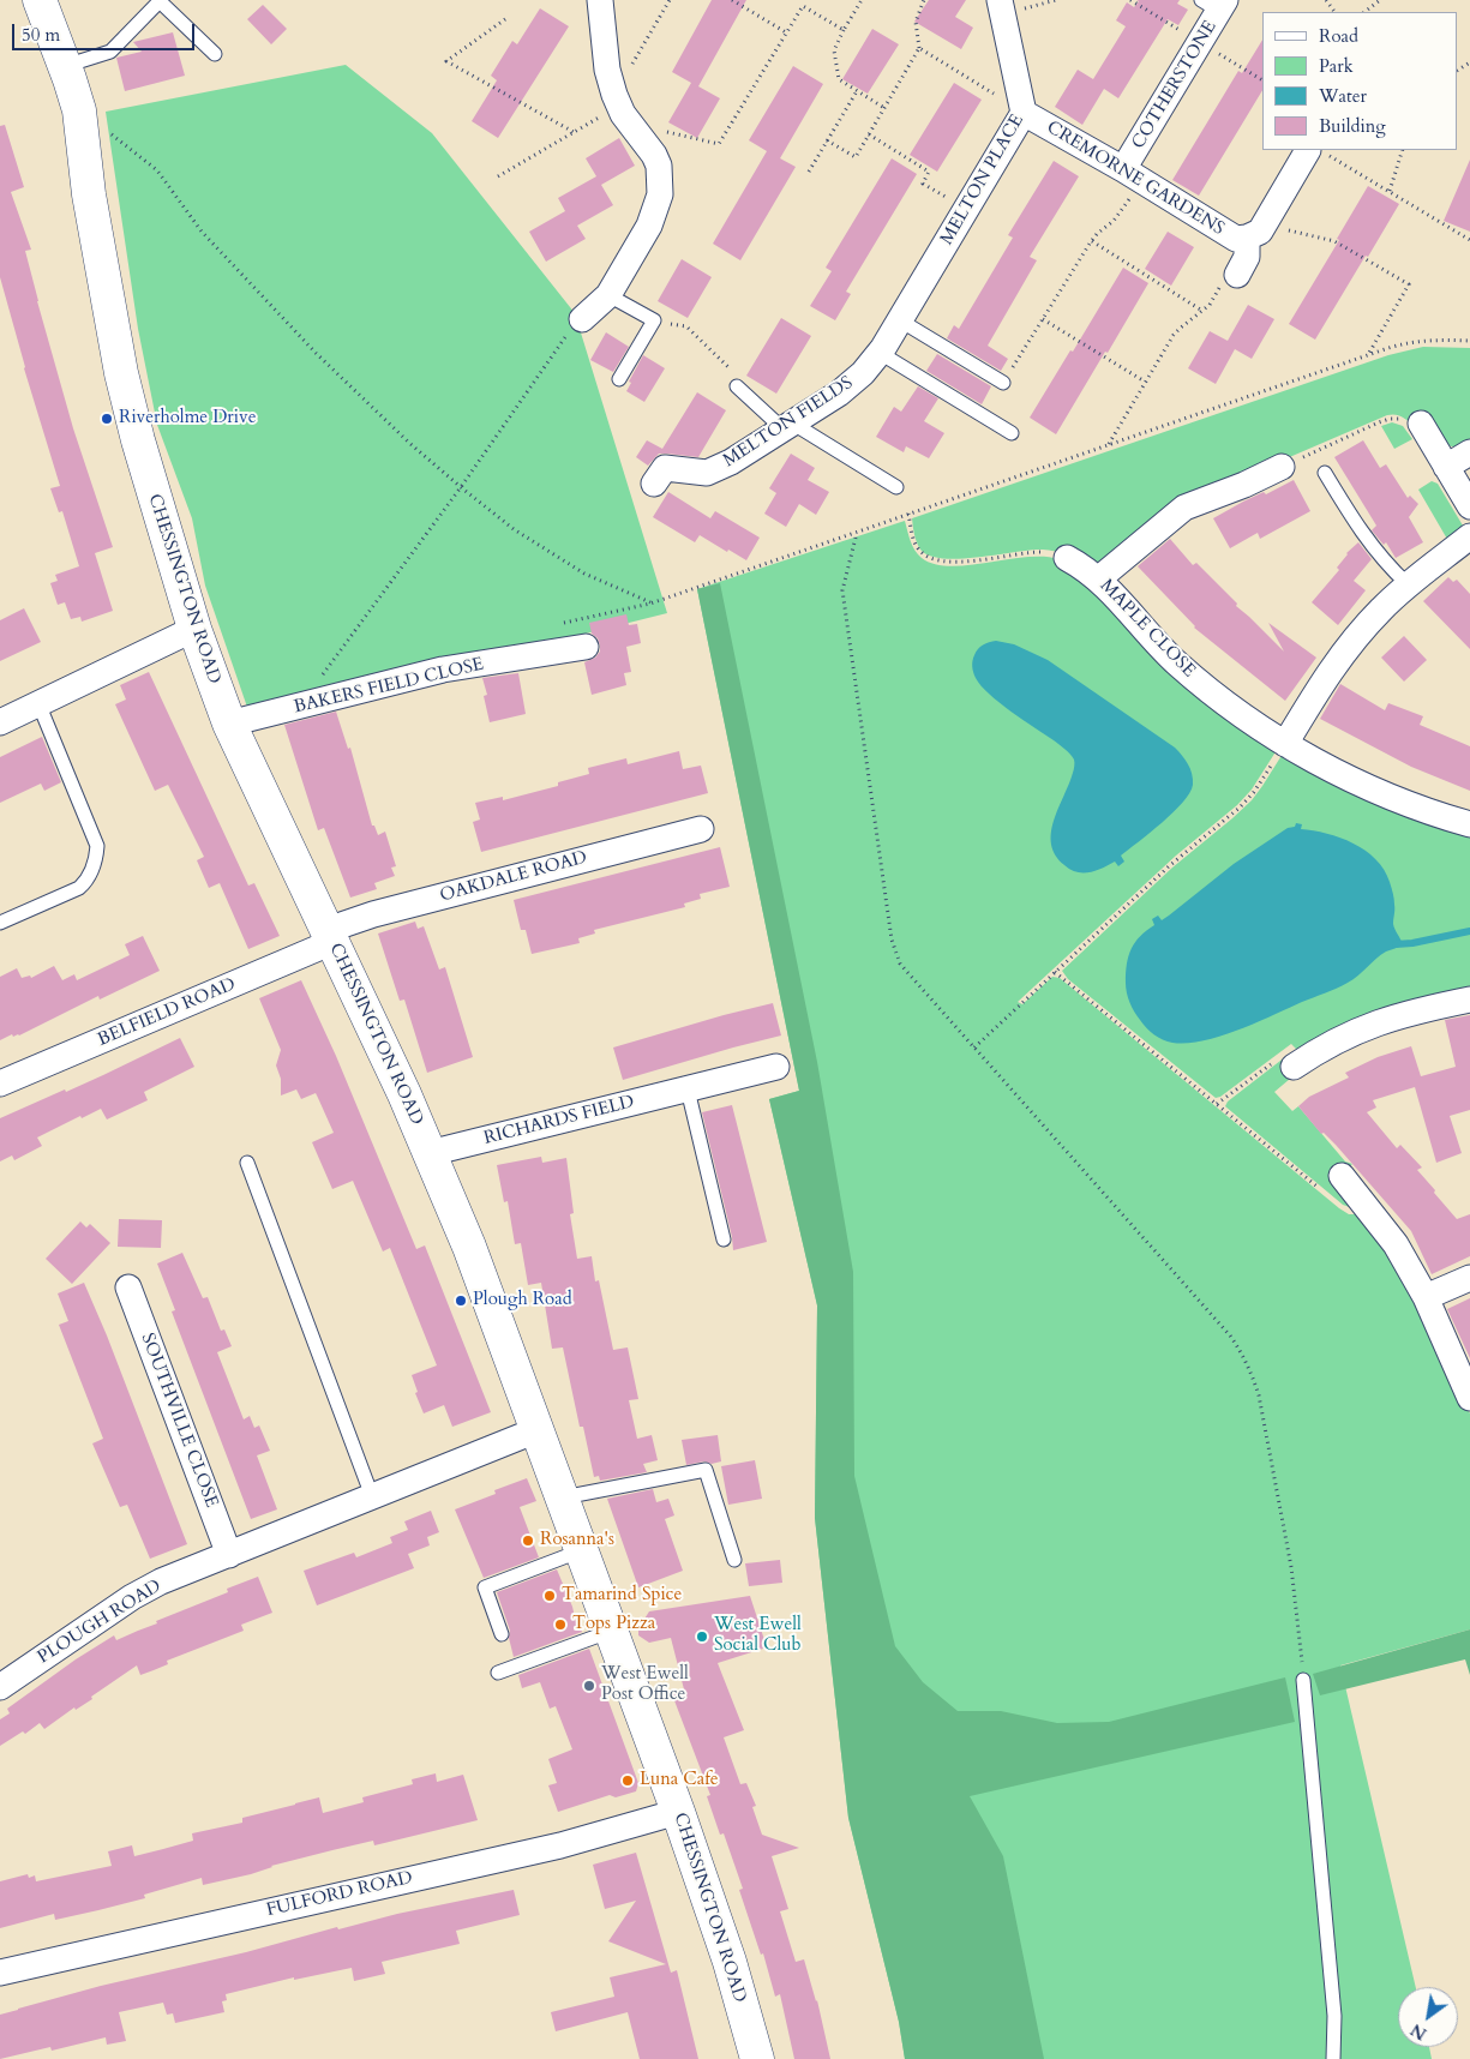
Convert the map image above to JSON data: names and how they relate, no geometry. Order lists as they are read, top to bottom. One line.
{"streets":{"main road":["CHESSINGTON ROAD"],"street":["COTHERSTONE","CREMORNE GARDENS","MELTON PLACE","MELTON FIELDS","MAPLE CLOSE","BAKERS FIELD CLOSE","OAKDALE ROAD","BELFIELD ROAD","RICHARDS FIELD","SOUTHVILLE CLOSE","PLOUGH ROAD","FULFORD ROAD"]},"crossings":[["COTHERSTONE","CREMORNE GARDENS"],["CREMORNE GARDENS","MELTON PLACE"],["MELTON PLACE","MELTON FIELDS"],["CHESSINGTON ROAD","BAKERS FIELD CLOSE"],["CHESSINGTON ROAD","OAKDALE ROAD"],["CHESSINGTON ROAD","BELFIELD ROAD"],["CHESSINGTON ROAD","RICHARDS FIELD"],["CHESSINGTON ROAD","PLOUGH ROAD"],["CHESSINGTON ROAD","FULFORD ROAD"],["OAKDALE ROAD","BELFIELD ROAD"],["SOUTHVILLE CLOSE","PLOUGH ROAD"]],"places":["Riverholme Drive","Plough Road","Rosanna's","Tamarind Spice","Tops Pizza","West Ewell Social Club","West Ewell Post Office","Luna Cafe"],"legend":["Road","Park","Water","Building"],"scale_bar":"50 m","north":"bottom left"}
